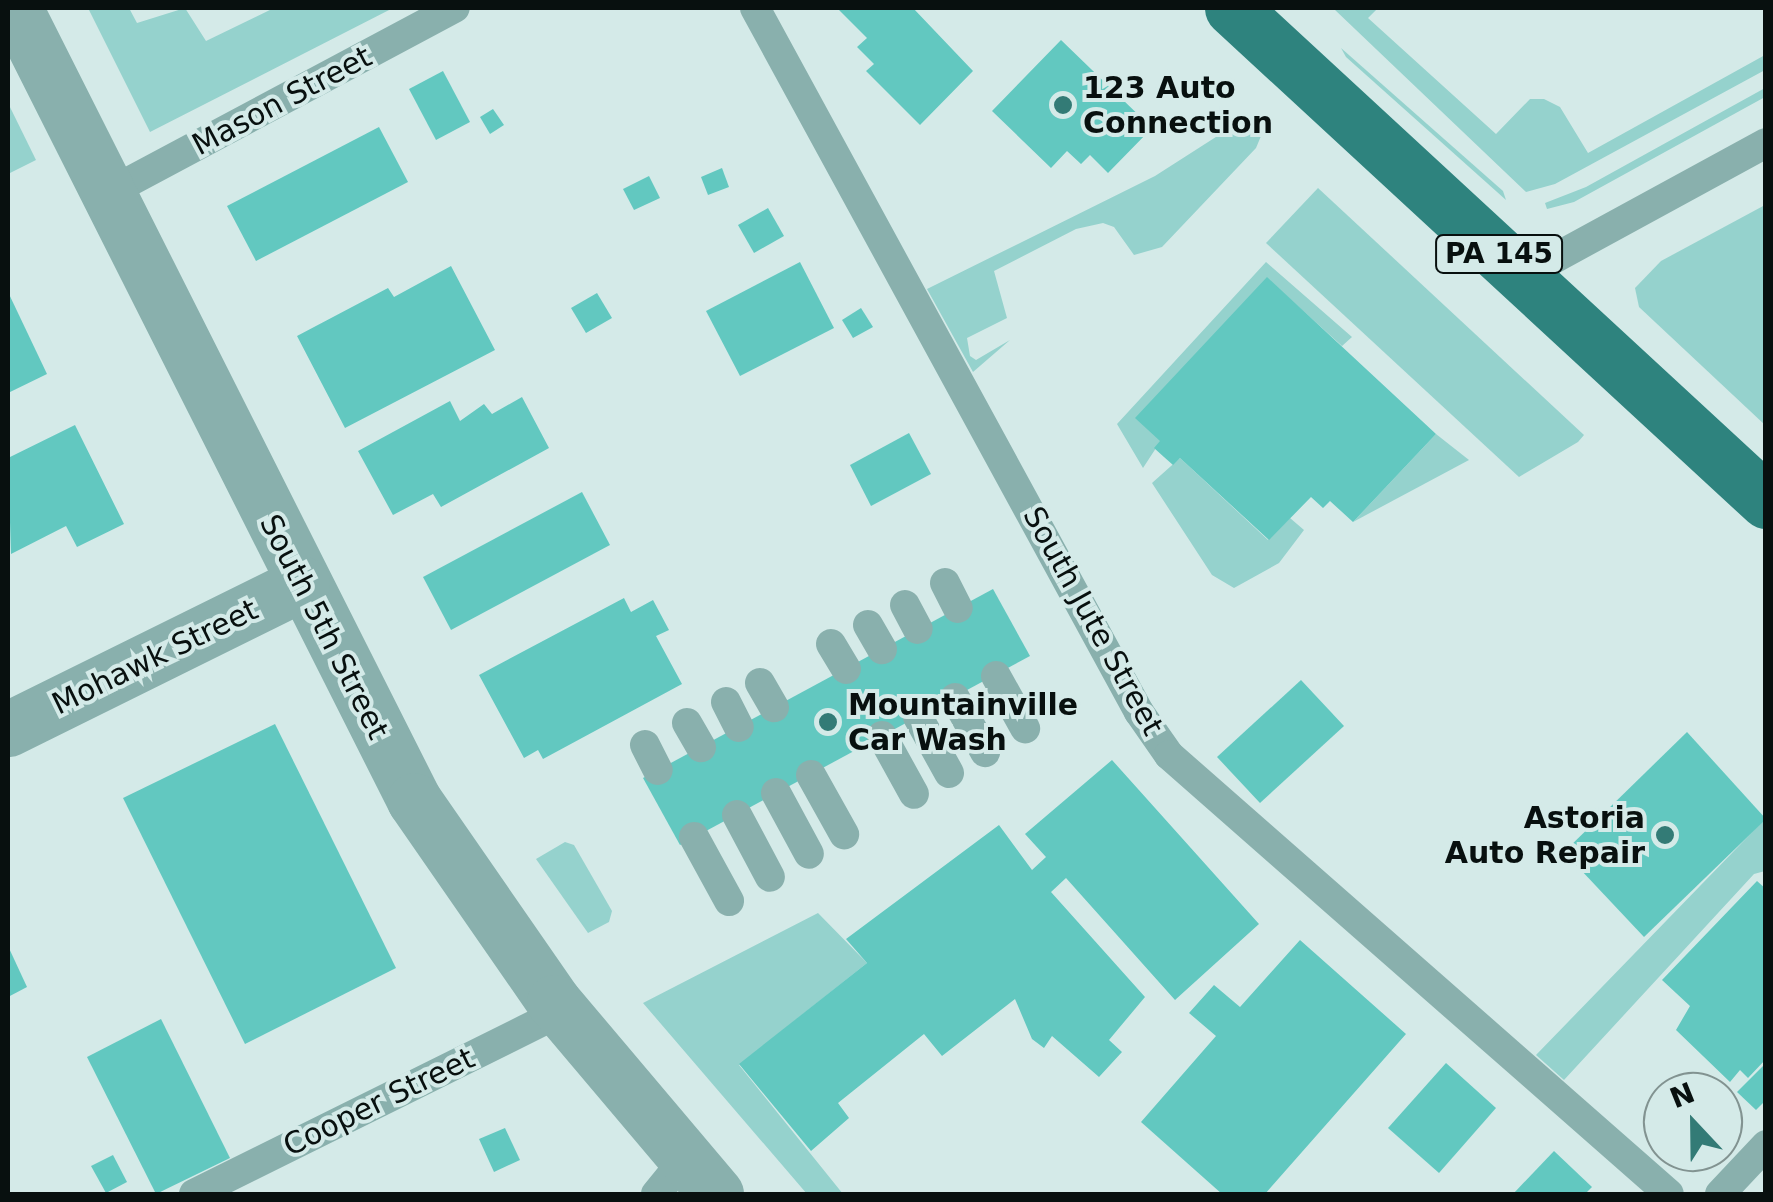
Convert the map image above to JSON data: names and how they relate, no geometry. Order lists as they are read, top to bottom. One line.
{"streets":{"main road":["PA 145"],"street":["South 5th Street","Mohawk Street"],"lane":["Mason Street","South Jute Street","Cooper Street"]},"crossings":[["Mason Street","South 5th Street"],["South 5th Street","Mohawk Street"],["South 5th Street","Cooper Street"]],"places":["123 Auto Connection","Mountainville Car Wash","Astoria Auto Repair"],"north":"top"}
